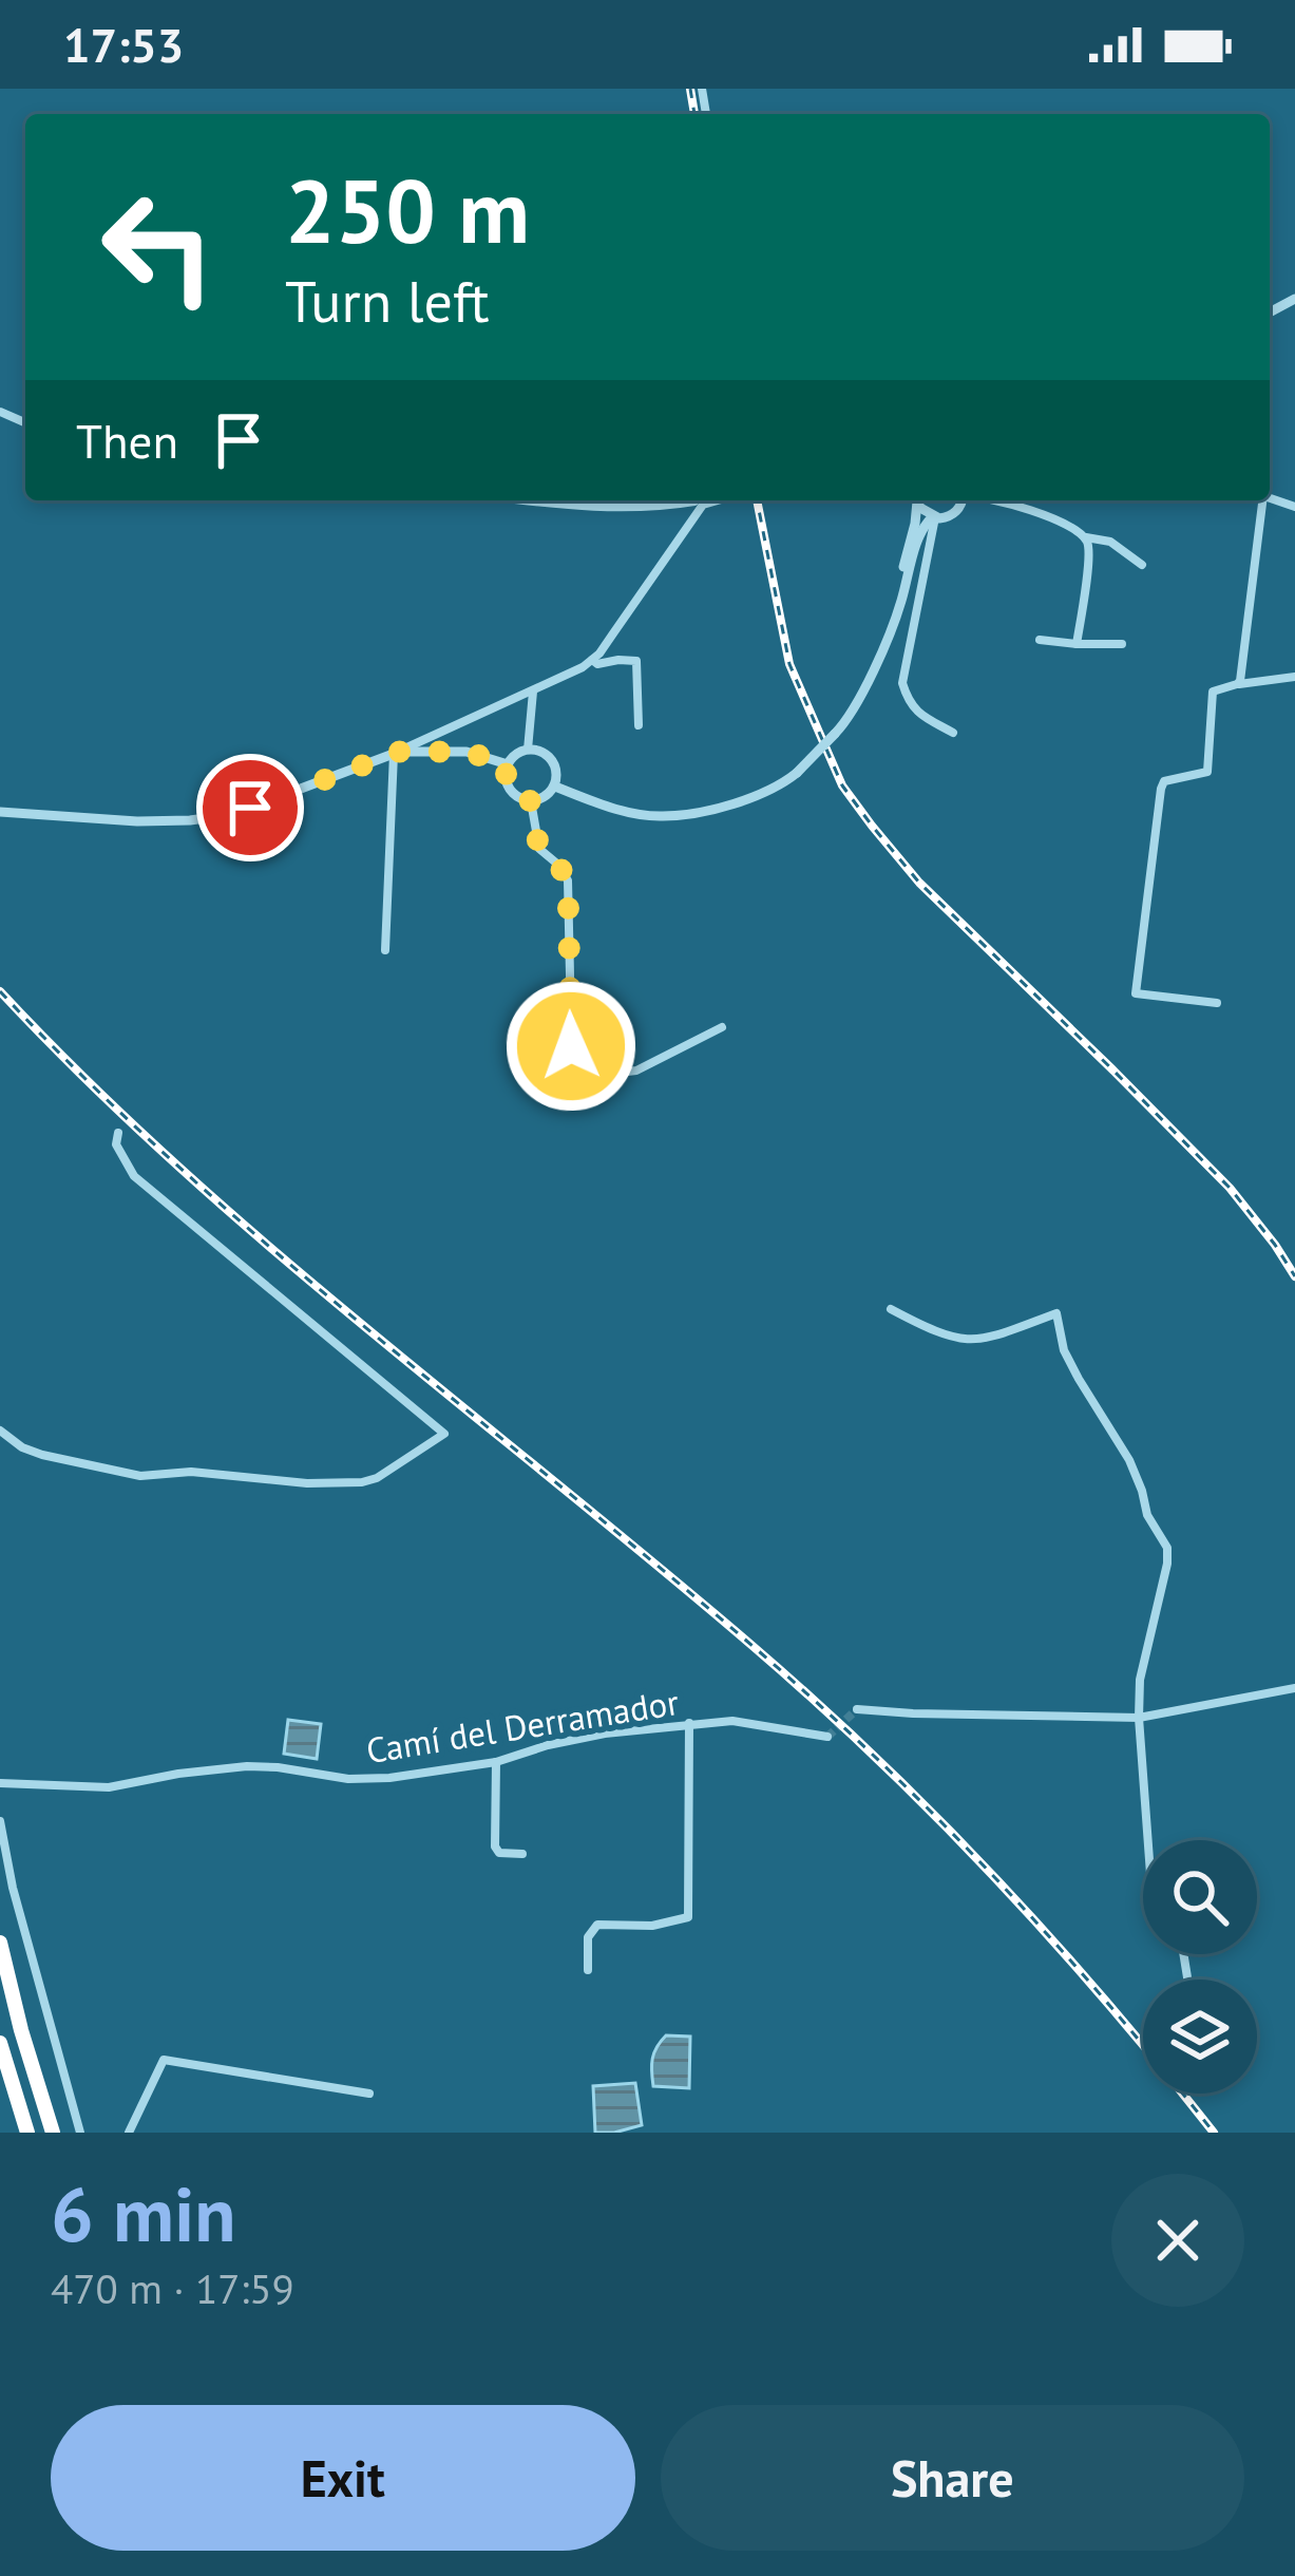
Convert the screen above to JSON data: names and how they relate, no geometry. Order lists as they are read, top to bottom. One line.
{"streets":{"street":["Camí del Derramador"]},"page":{"status":"17:53","turn":["250 m","Turn left"],"then":"Then","heading":["6 min","470 m · 17:59"],"buttons":["Exit","Share"]}}
